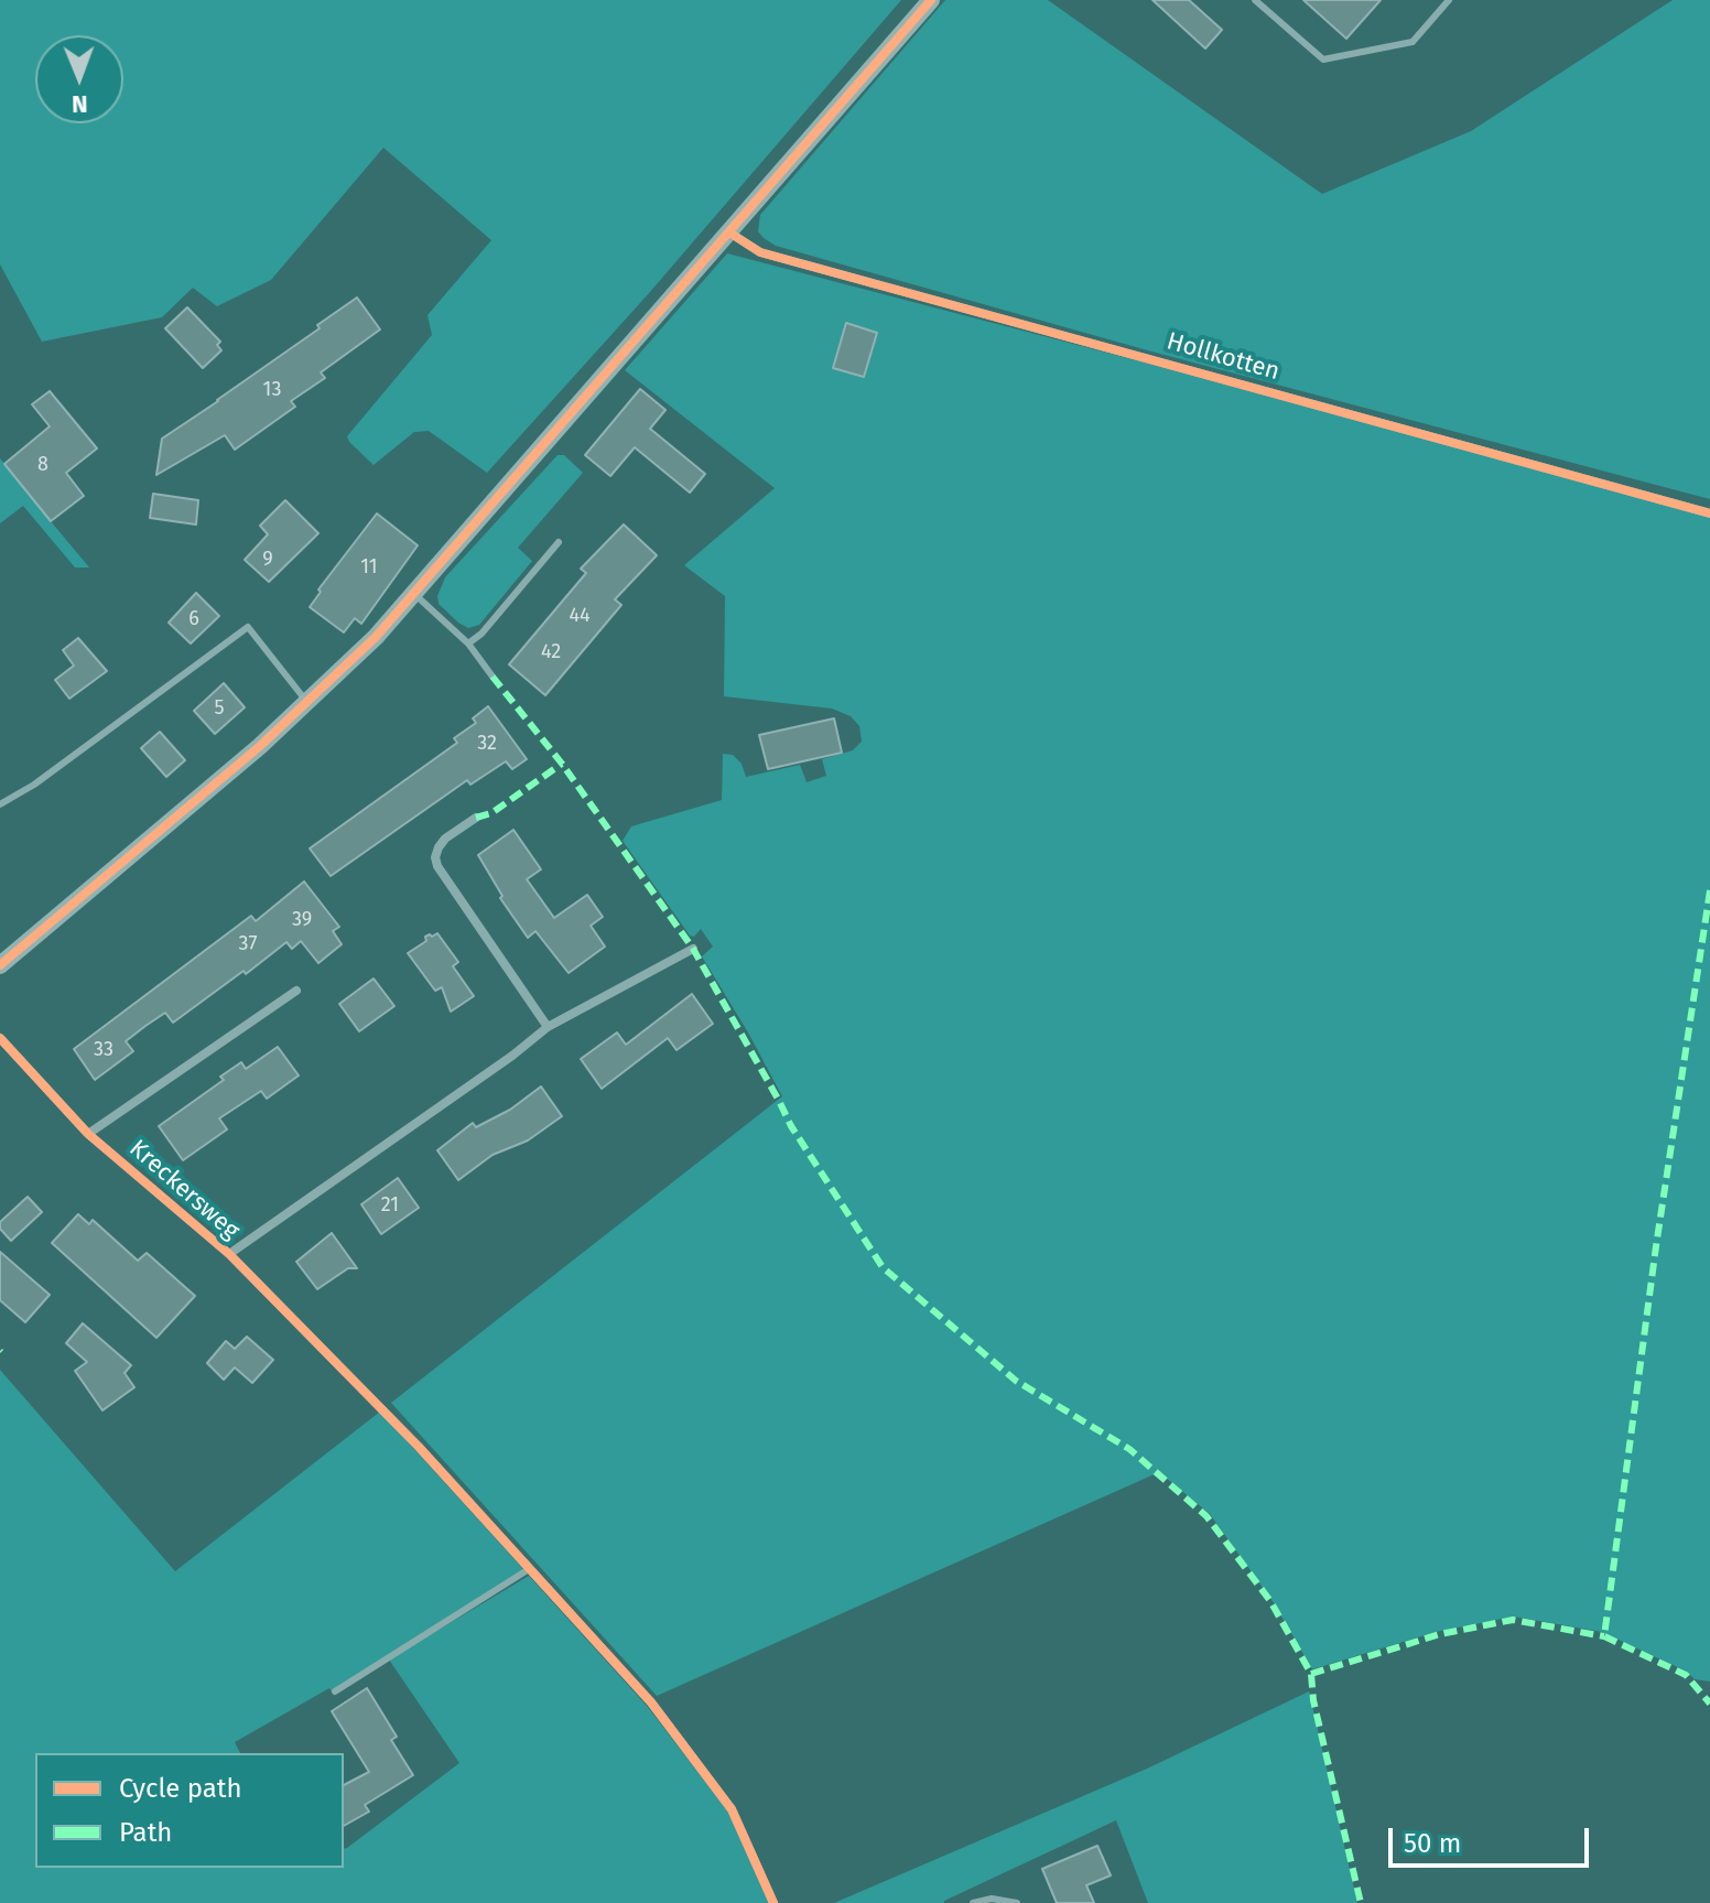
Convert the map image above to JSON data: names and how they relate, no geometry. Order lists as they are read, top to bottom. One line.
{"streets":{"street":["Hollkotten","Kreckersweg"]},"house_numbers":["13","8","9","11","44","6","42","5","32","39","37","33","21"],"legend":["Cycle path","Path"],"scale_bar":"50 m","north":"bottom"}
